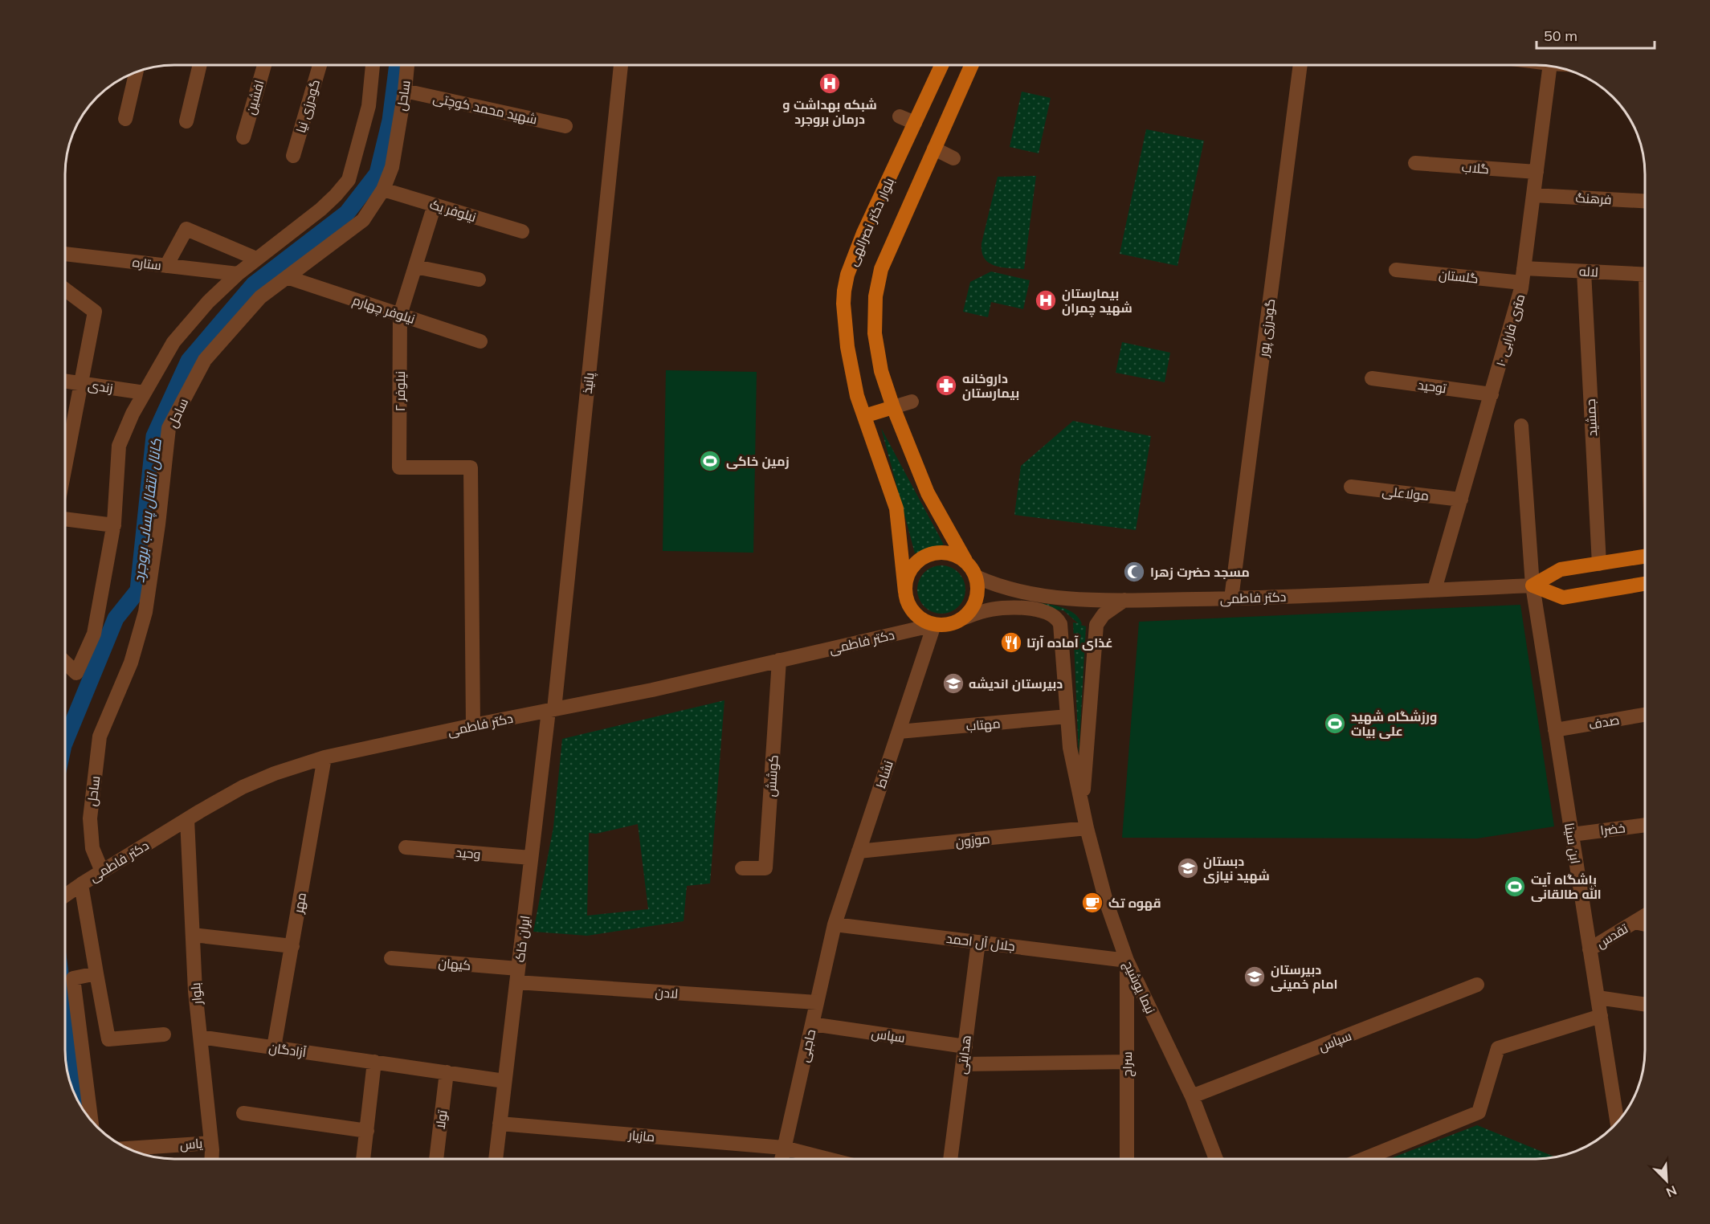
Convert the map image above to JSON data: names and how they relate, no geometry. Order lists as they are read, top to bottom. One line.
{"streets":{"main road":["بلوار دکتر نصرالهی"],"street":["ساحل","افشین","گودرزی نیا","شهید محمد کوچتی","گلاب","فرهنگ","نیلوفر یک","ستاره","لاله","گلستان","نیلوفر چهارم","گودرزی پور","۱۰ متری فارابی","پانیذ","زندی","توحید","نیلوفر ۲","جمشید","مولاعلی","دکتر فاطمی","صدف","مهتاب","نشاط","کوشش","خضرا","موزون","ابن سینا","وحید","مهر","تقدس","ایران خاک","جلال آل احمد","کیهان","نیما یوشیج","لادن","بلوار","سپاس","حاجبی","آزادگان","هدایتی","سراج","تولا","مازیار","یاس"]},"crossings":[["ساحل","شهید محمد کوچتی"],["ساحل","نیلوفر یک"],["ساحل","نیلوفر چهارم"],["ساحل","دکتر فاطمی"],["گلاب","۱۰ متری فارابی"],["فرهنگ","۱۰ متری فارابی"],["نیلوفر یک","نیلوفر ۲"],["بلوار دکتر نصرالهی","دکتر فاطمی"],["بلوار دکتر نصرالهی","نشاط"],["بلوار دکتر نصرالهی","نیما یوشیج"],["لاله","گلستان"],["لاله","۱۰ متری فارابی"],["لاله","جمشید"],["گلستان","۱۰ متری فارابی"],["نیلوفر چهارم","نیلوفر ۲"],["گودرزی پور","دکتر فاطمی"],["۱۰ متری فارابی","توحید"],["۱۰ متری فارابی","مولاعلی"],["۱۰ متری فارابی","دکتر فاطمی"],["پانیذ","دکتر فاطمی"],["پانیذ","ایران خاک"],["نیلوفر ۲","دکتر فاطمی"],["دکتر فاطمی","نشاط"],["دکتر فاطمی","کوشش"],["دکتر فاطمی","ابن سینا"],["دکتر فاطمی","مهر"],["دکتر فاطمی","ایران خاک"],["دکتر فاطمی","نیما یوشیج"],["دکتر فاطمی","بلوار"],["صدف","ابن سینا"],["مهتاب","نشاط"],["مهتاب","نیما یوشیج"],["نشاط","موزون"],["نشاط","جلال آل احمد"],["نشاط","نیما یوشیج"],["نشاط","حاجبی"],["خضرا","ابن سینا"],["موزون","نیما یوشیج"],["ابن سینا","تقدس"],["وحید","ایران خاک"],["مهر","آزادگان"],["ایران خاک","کیهان"],["ایران خاک","لادن"],["ایران خاک","آزادگان"],["ایران خاک","مازیار"],["جلال آل احمد","نیما یوشیج"],["جلال آل احمد","حاجبی"],["جلال آل احمد","هدایتی"],["جلال آل احمد","سراج"],["کیهان","لادن"],["نیما یوشیج","سپاس"],["نیما یوشیج","سراج"],["لادن","حاجبی"],["بلوار","آزادگان"],["بلوار","یاس"],["سپاس","حاجبی"],["سپاس","هدایتی"],["حاجبی","مازیار"],["آزادگان","تولا"]],"water":["کانال انتقال پساب بروجرد"],"places":{"hospital":["شبکه بهداشت و درمان بروجرد","بیمارستان شهید چمران"],"pharmacy":["داروخانه بیمارستان"],"sports":["زمین خاکی","ورزشگاه شهید علی بیات","باشگاه آیت الله طالقانی"],"mosque":["مسجد حضرت زهرا"],"restaurant":["غذای آماده آرتا"],"school or university":["دبیرستان اندیشه","دبستان شهید نیازی","دبیرستان امام خمینی"],"cafe":["قهوه تک"]},"scale_bar":"50 m","north":"bottom right"}
